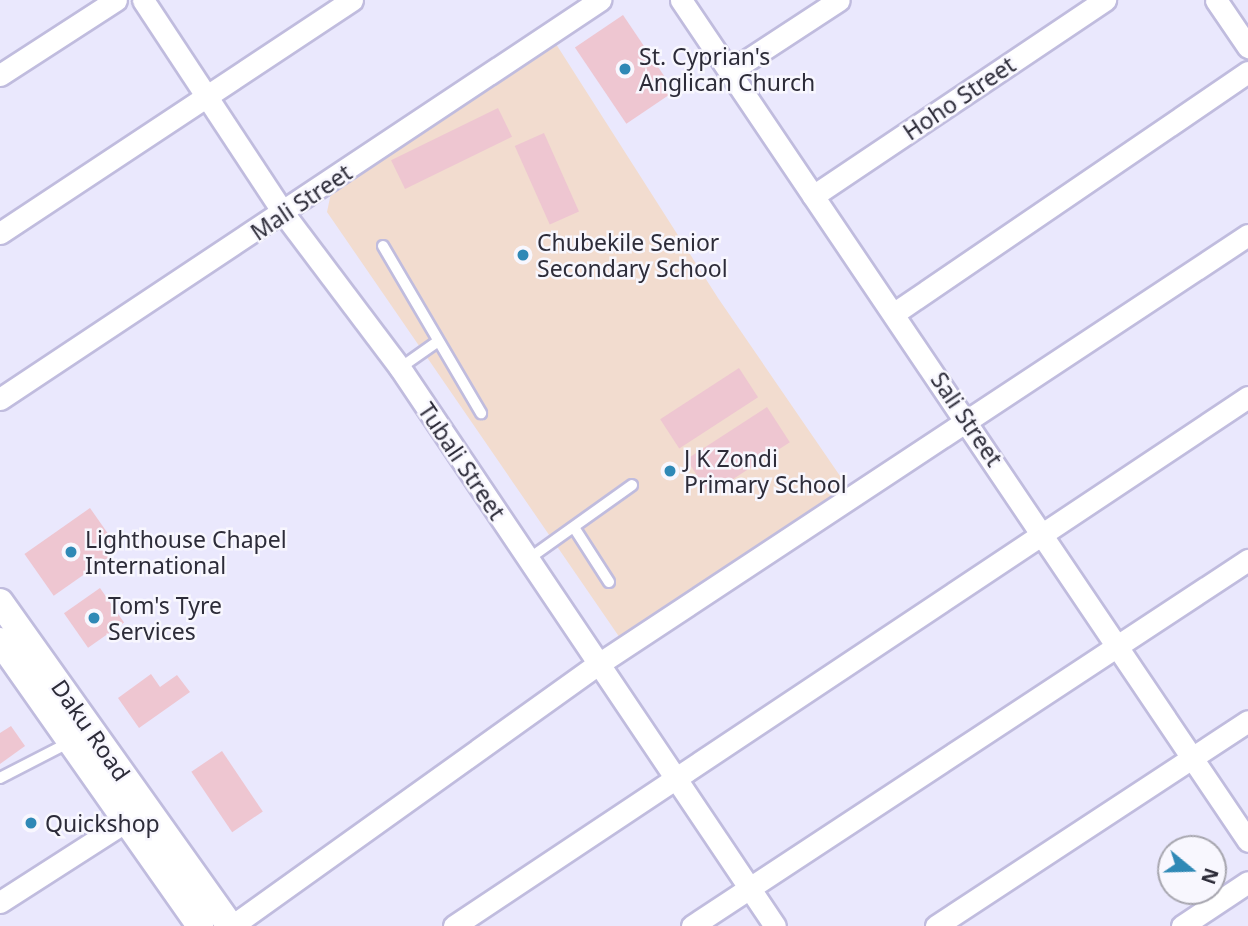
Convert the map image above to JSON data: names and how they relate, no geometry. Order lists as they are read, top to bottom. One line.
{"streets":{"street":["Hoho Street","Mali Street","Sali Street","Tubali Street","Daku Road"]},"crossings":[["Hoho Street","Sali Street"],["Mali Street","Tubali Street"]],"places":["St. Cyprian's Anglican Church","Chubekile Senior Secondary School","J K Zondi Primary School","Lighthouse Chapel International","Tom's Tyre Services","Quickshop"],"north":"right"}
